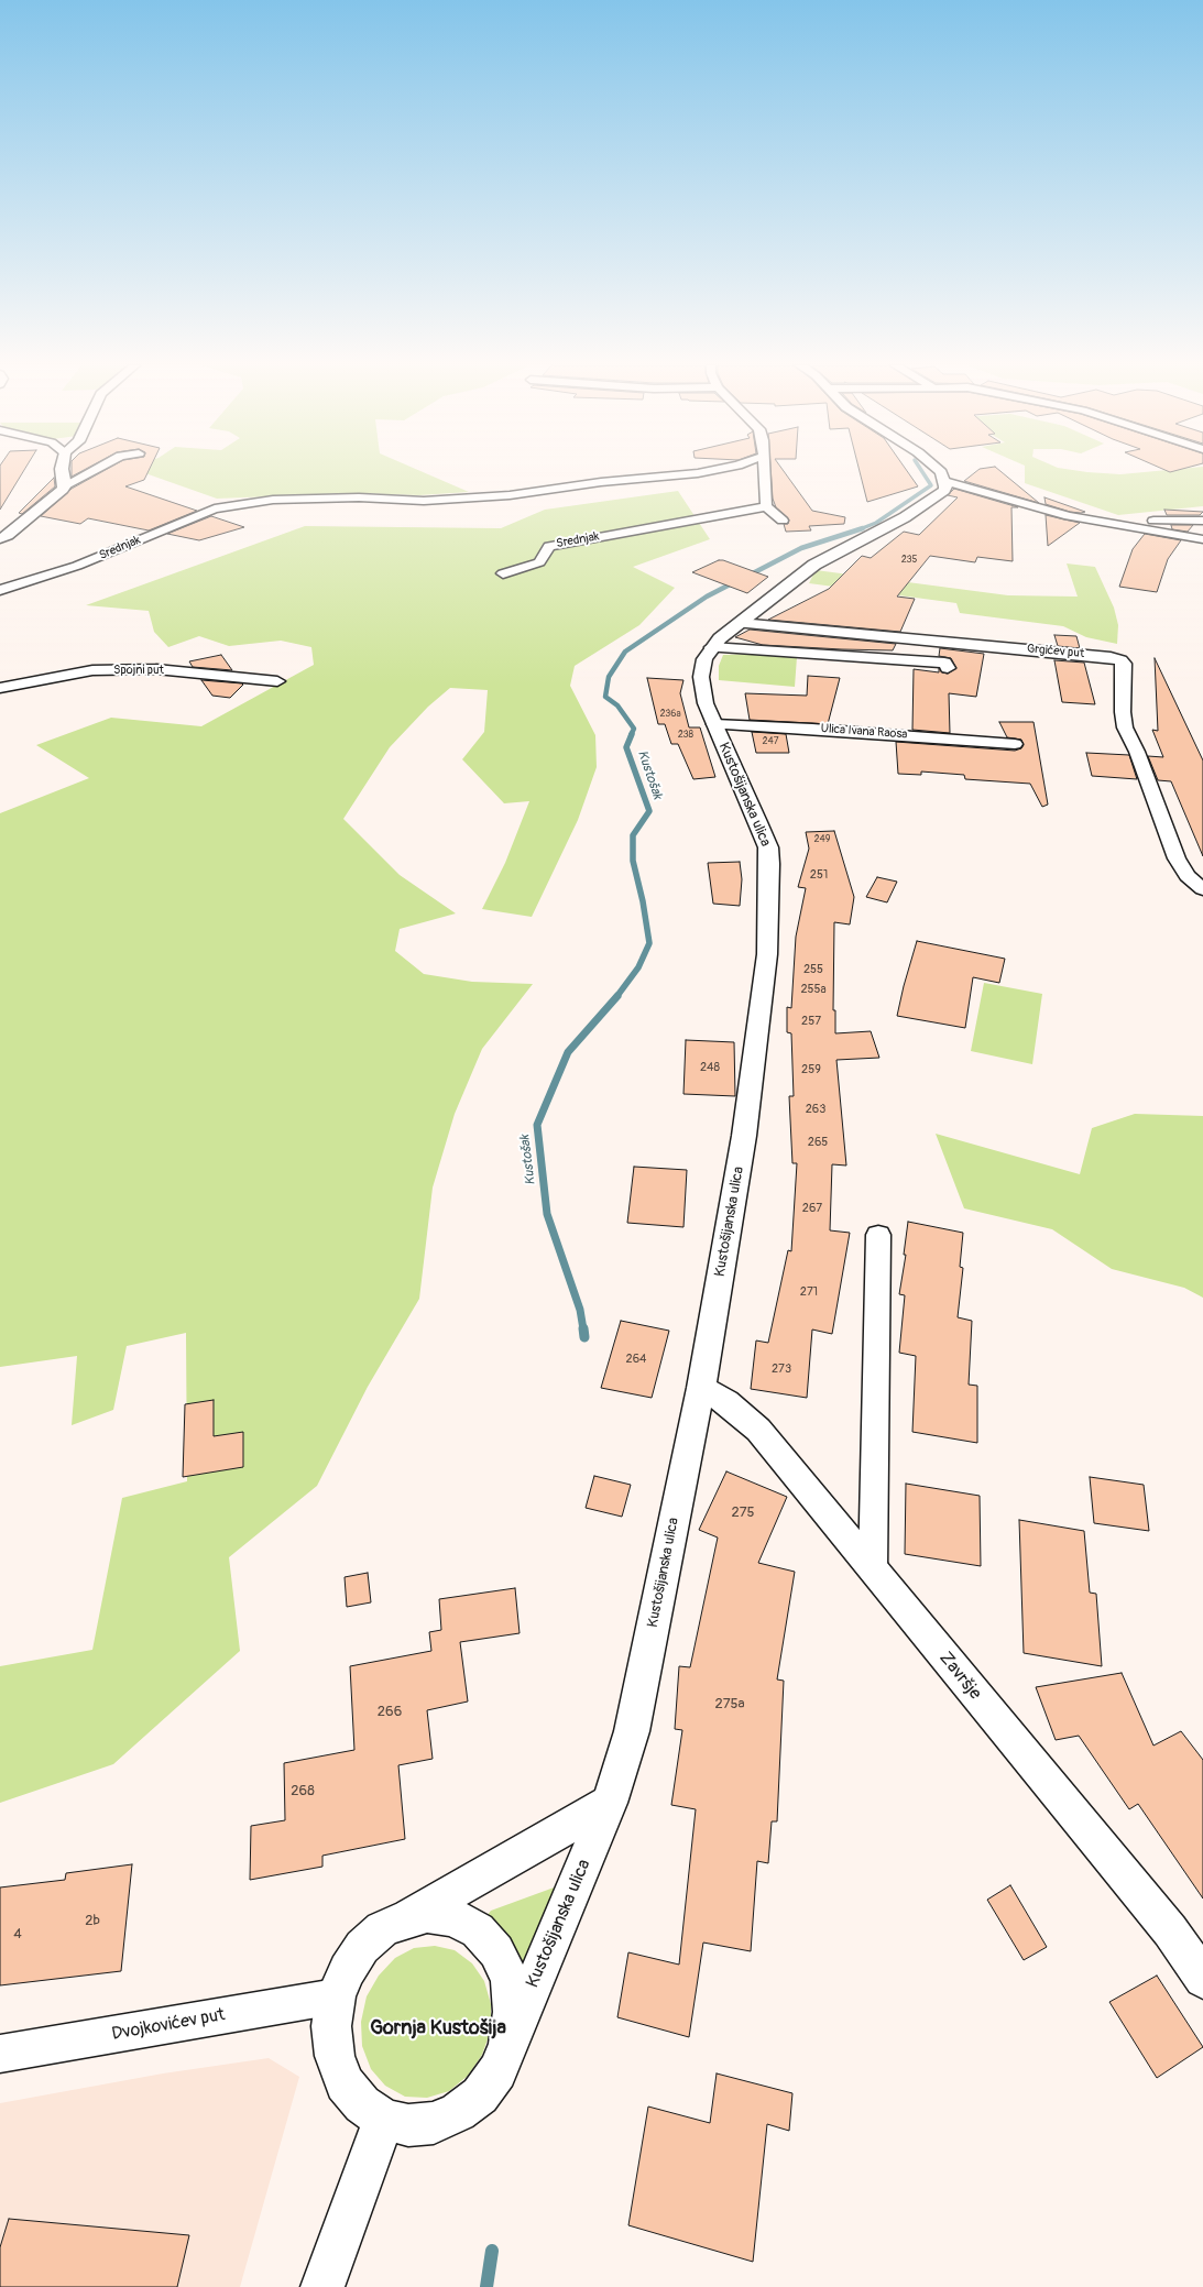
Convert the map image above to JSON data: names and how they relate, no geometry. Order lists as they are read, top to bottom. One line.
{"streets":{"street":["Srednjak","Grgićev put","Spojni put","Ulica Ivana Raosa","Kustošijanska ulica","Završje","Dvojkovićev put"]},"crossings":[["Grgićev put","Kustošijanska ulica"],["Ulica Ivana Raosa","Kustošijanska ulica"],["Kustošijanska ulica","Završje"]],"districts":["Gornja Kustošija"],"water":["Kustošak"],"house_numbers":["235","236a","238","247","249","251","255","255a","257","248","259","263","265","267","271","264","273","275","275a","266","268","2b","4"]}
